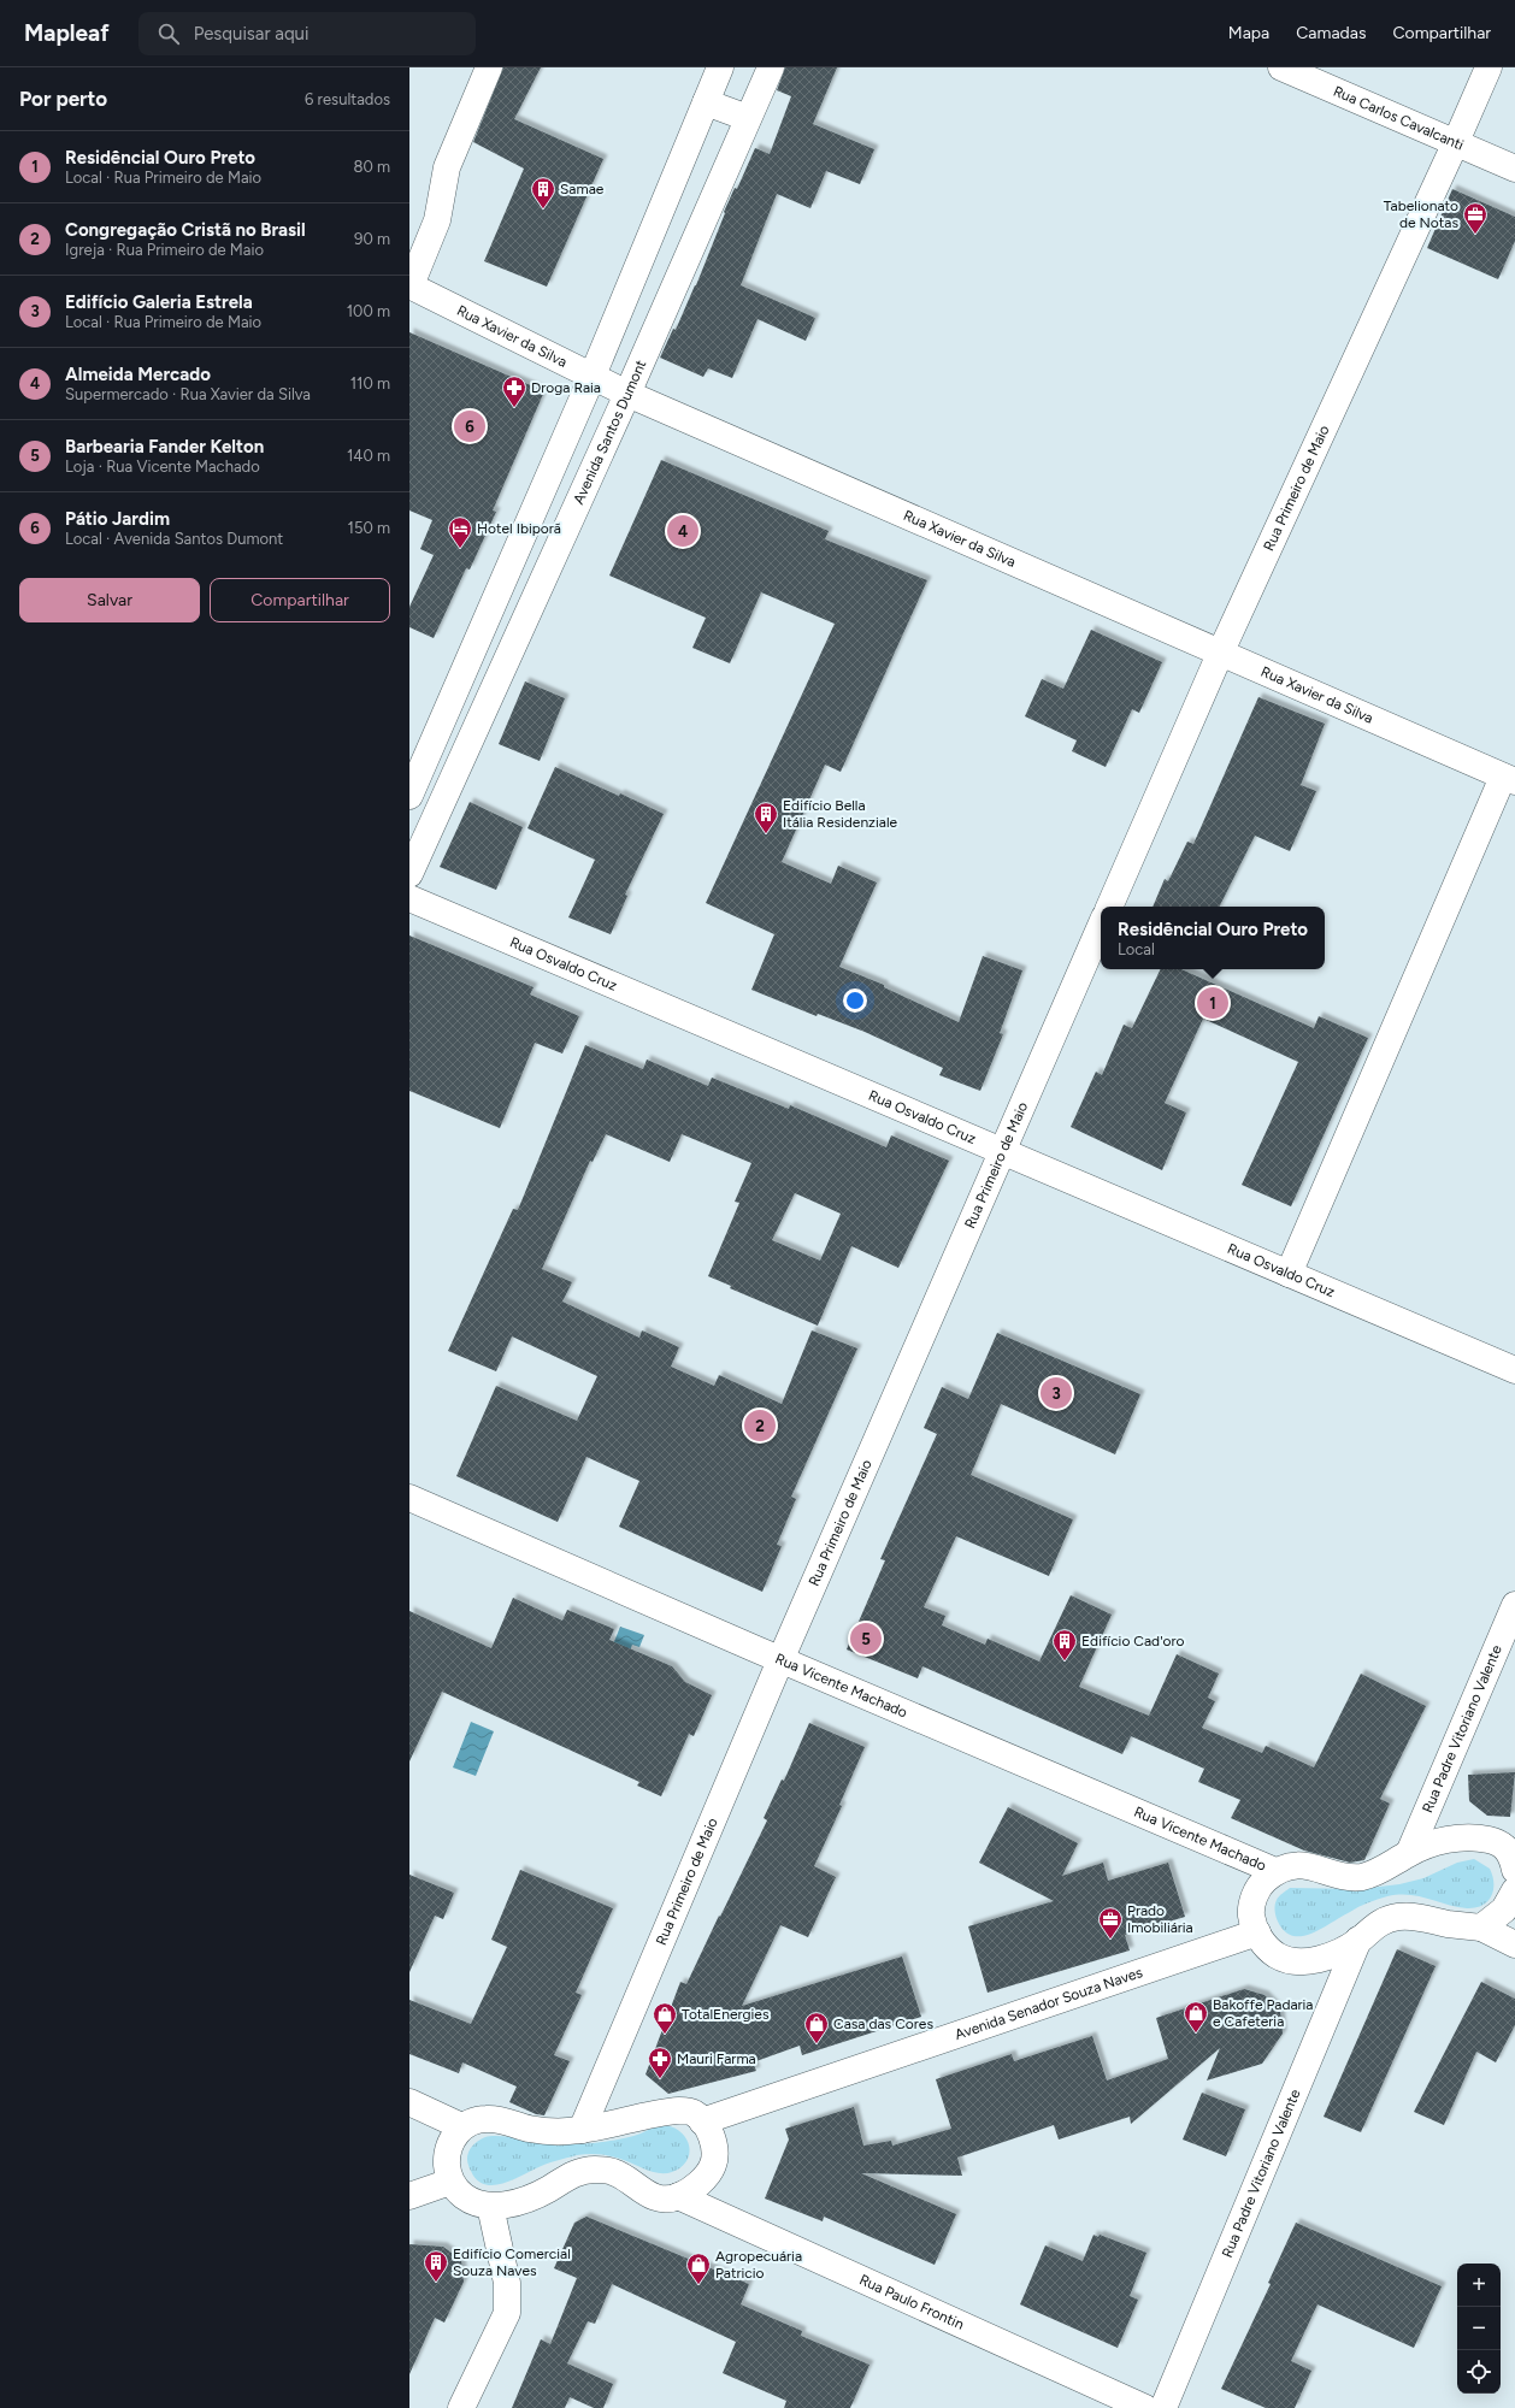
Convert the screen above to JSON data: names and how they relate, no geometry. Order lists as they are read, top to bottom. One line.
{"streets":{"street":["Rua Carlos Cavalcanti","Rua Xavier da Silva","Avenida Santos Dumont","Rua Primeiro de Maio","Rua Osvaldo Cruz","Rua Vicente Machado","Rua Padre Vitoriano Valente","Avenida Senador Souza Naves","Rua Paulo Frontin"]},"crossings":[["Rua Carlos Cavalcanti","Rua Primeiro de Maio"],["Rua Xavier da Silva","Avenida Santos Dumont"],["Rua Xavier da Silva","Rua Primeiro de Maio"],["Rua Primeiro de Maio","Rua Osvaldo Cruz"],["Rua Primeiro de Maio","Rua Vicente Machado"]],"places":{"building":["Samae","Edifício Bella Itália Residenziale","Edifício Cad'oro","Edifício Comercial Souza Naves"],"office":["Tabelionato de Notas","Prado Imobiliária"],"pharmacy":["Droga Raia","Mauri Farma"],"hotel":["Hotel Ibiporã"],"shop":["Bakoffe Padaria e Cafeteria","TotalEnergies","Casa das Cores","Agropecuária Patricio"]},"page":{"header":"Mapleaf","search":"Pesquisar aqui","nav":["Mapa","Camadas","Compartilhar"],"heading":["Por perto","6 resultados"],"list":[{"mark":"1","name":"Residêncial Ouro Preto","note":"Local · Rua Primeiro de Maio","value":"80 m"},{"mark":"2","name":"Congregação Cristã no Brasil","note":"Igreja · Rua Primeiro de Maio","value":"90 m"},{"mark":"3","name":"Edifício Galeria Estrela","note":"Local · Rua Primeiro de Maio","value":"100 m"},{"mark":"4","name":"Almeida Mercado","note":"Supermercado · Rua Xavier da Silva","value":"110 m"},{"mark":"5","name":"Barbearia Fander Kelton","note":"Loja · Rua Vicente Machado","value":"140 m"},{"mark":"6","name":"Pátio Jardim","note":"Local · Avenida Santos Dumont","value":"150 m"}],"pins":["6","4","1","3","2","5"],"buttons":["Salvar","Compartilhar"],"popup":["Residêncial Ouro Preto","Local"],"map_buttons":["+","−"]}}
